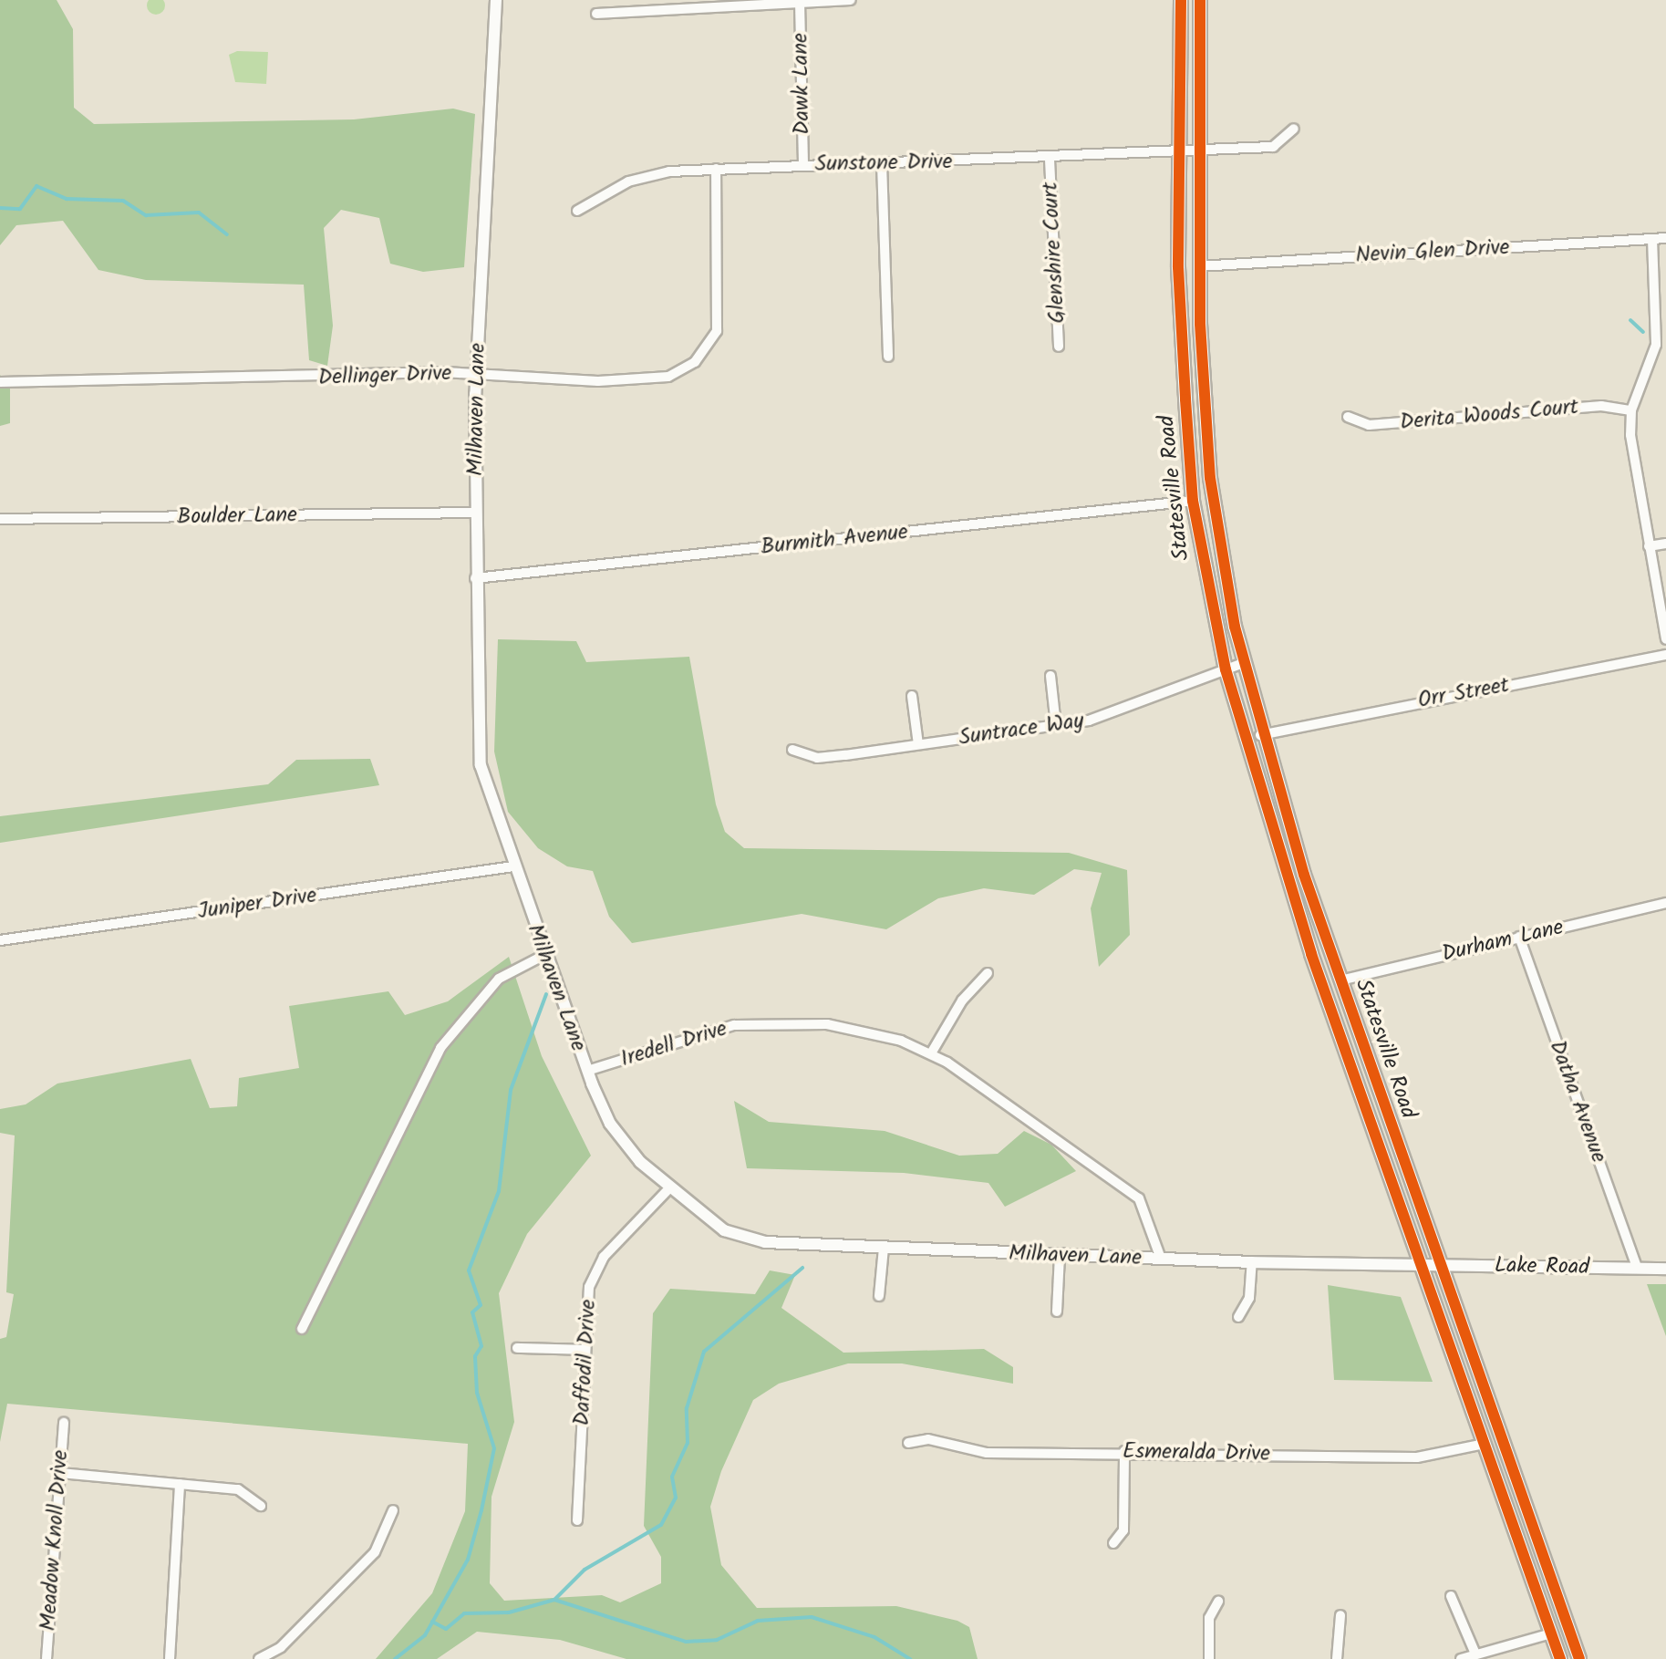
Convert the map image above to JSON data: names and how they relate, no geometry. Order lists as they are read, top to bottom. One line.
{"streets":{"main road":["Statesville Road"],"street":["Dawk Lane","Sunstone Drive","Nevin Glen Drive","Glenshire Court","Dellinger Drive","Milhaven Lane","Derita Woods Court","Boulder Lane","Burmith Avenue","Orr Street","Suntrace Way","Juniper Drive","Durham Lane","Iredell Drive","Datha Avenue","Lake Road","Daffodil Drive","Esmeralda Drive","Meadow Knoll Drive"]},"crossings":[["Dawk Lane","Sunstone Drive"],["Sunstone Drive","Glenshire Court"],["Sunstone Drive","Dellinger Drive"],["Sunstone Drive","Statesville Road"],["Nevin Glen Drive","Statesville Road"],["Dellinger Drive","Milhaven Lane"],["Milhaven Lane","Statesville Road"],["Milhaven Lane","Boulder Lane"],["Milhaven Lane","Burmith Avenue"],["Milhaven Lane","Juniper Drive"],["Milhaven Lane","Iredell Drive"],["Milhaven Lane","Lake Road"],["Milhaven Lane","Daffodil Drive"],["Statesville Road","Burmith Avenue"],["Statesville Road","Orr Street"],["Statesville Road","Suntrace Way"],["Statesville Road","Durham Lane"],["Statesville Road","Lake Road"],["Statesville Road","Esmeralda Drive"],["Durham Lane","Datha Avenue"],["Datha Avenue","Lake Road"]]}
